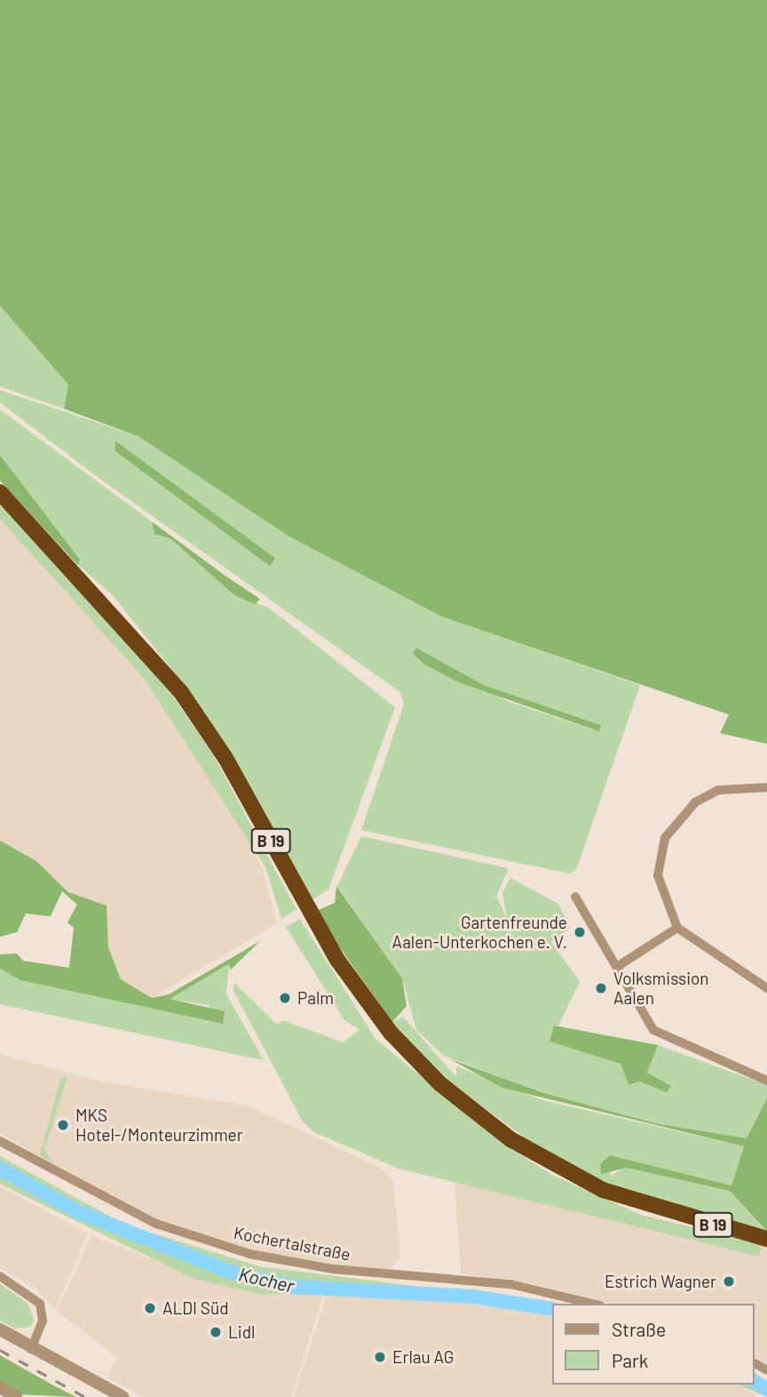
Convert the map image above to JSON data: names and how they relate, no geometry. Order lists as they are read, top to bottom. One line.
{"streets":{"highway":["B 19"],"street":["Kochertalstraße"]},"water":["Kocher"],"places":["Gartenfreunde Aalen-Unterkochen e. V.","Volksmission Aalen","Palm","MKS Hotel-/Monteurzimmer","Estrich Wagner","ALDI Süd","Lidl","Erlau AG"],"legend":["Straße","Park"]}
